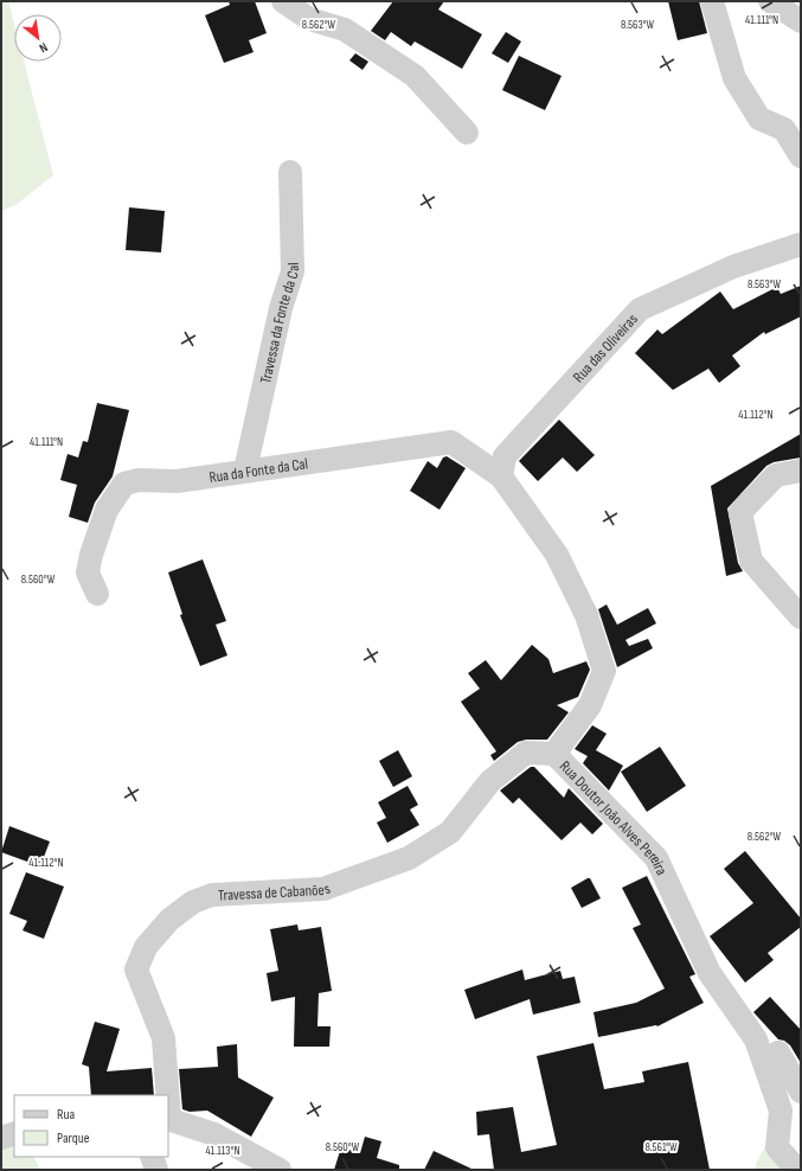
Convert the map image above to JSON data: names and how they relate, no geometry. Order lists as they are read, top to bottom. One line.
{"streets":{"street":["Travessa da Fonte da Cal","Rua das Oliveiras","Rua da Fonte da Cal","Rua Doutor João Alves Pereira","Travessa de Cabanões"]},"crossings":[["Travessa da Fonte da Cal","Rua da Fonte da Cal"],["Rua das Oliveiras","Rua da Fonte da Cal"],["Rua das Oliveiras","Rua Doutor João Alves Pereira"],["Rua da Fonte da Cal","Rua Doutor João Alves Pereira"],["Rua Doutor João Alves Pereira","Travessa de Cabanões"]],"legend":["Rua","Parque"],"north":"bottom right","coordinates":["41.111°N","8.562°W","8.563°W","41.112°N","8.560°W","8.561°W","41.113°N"]}
